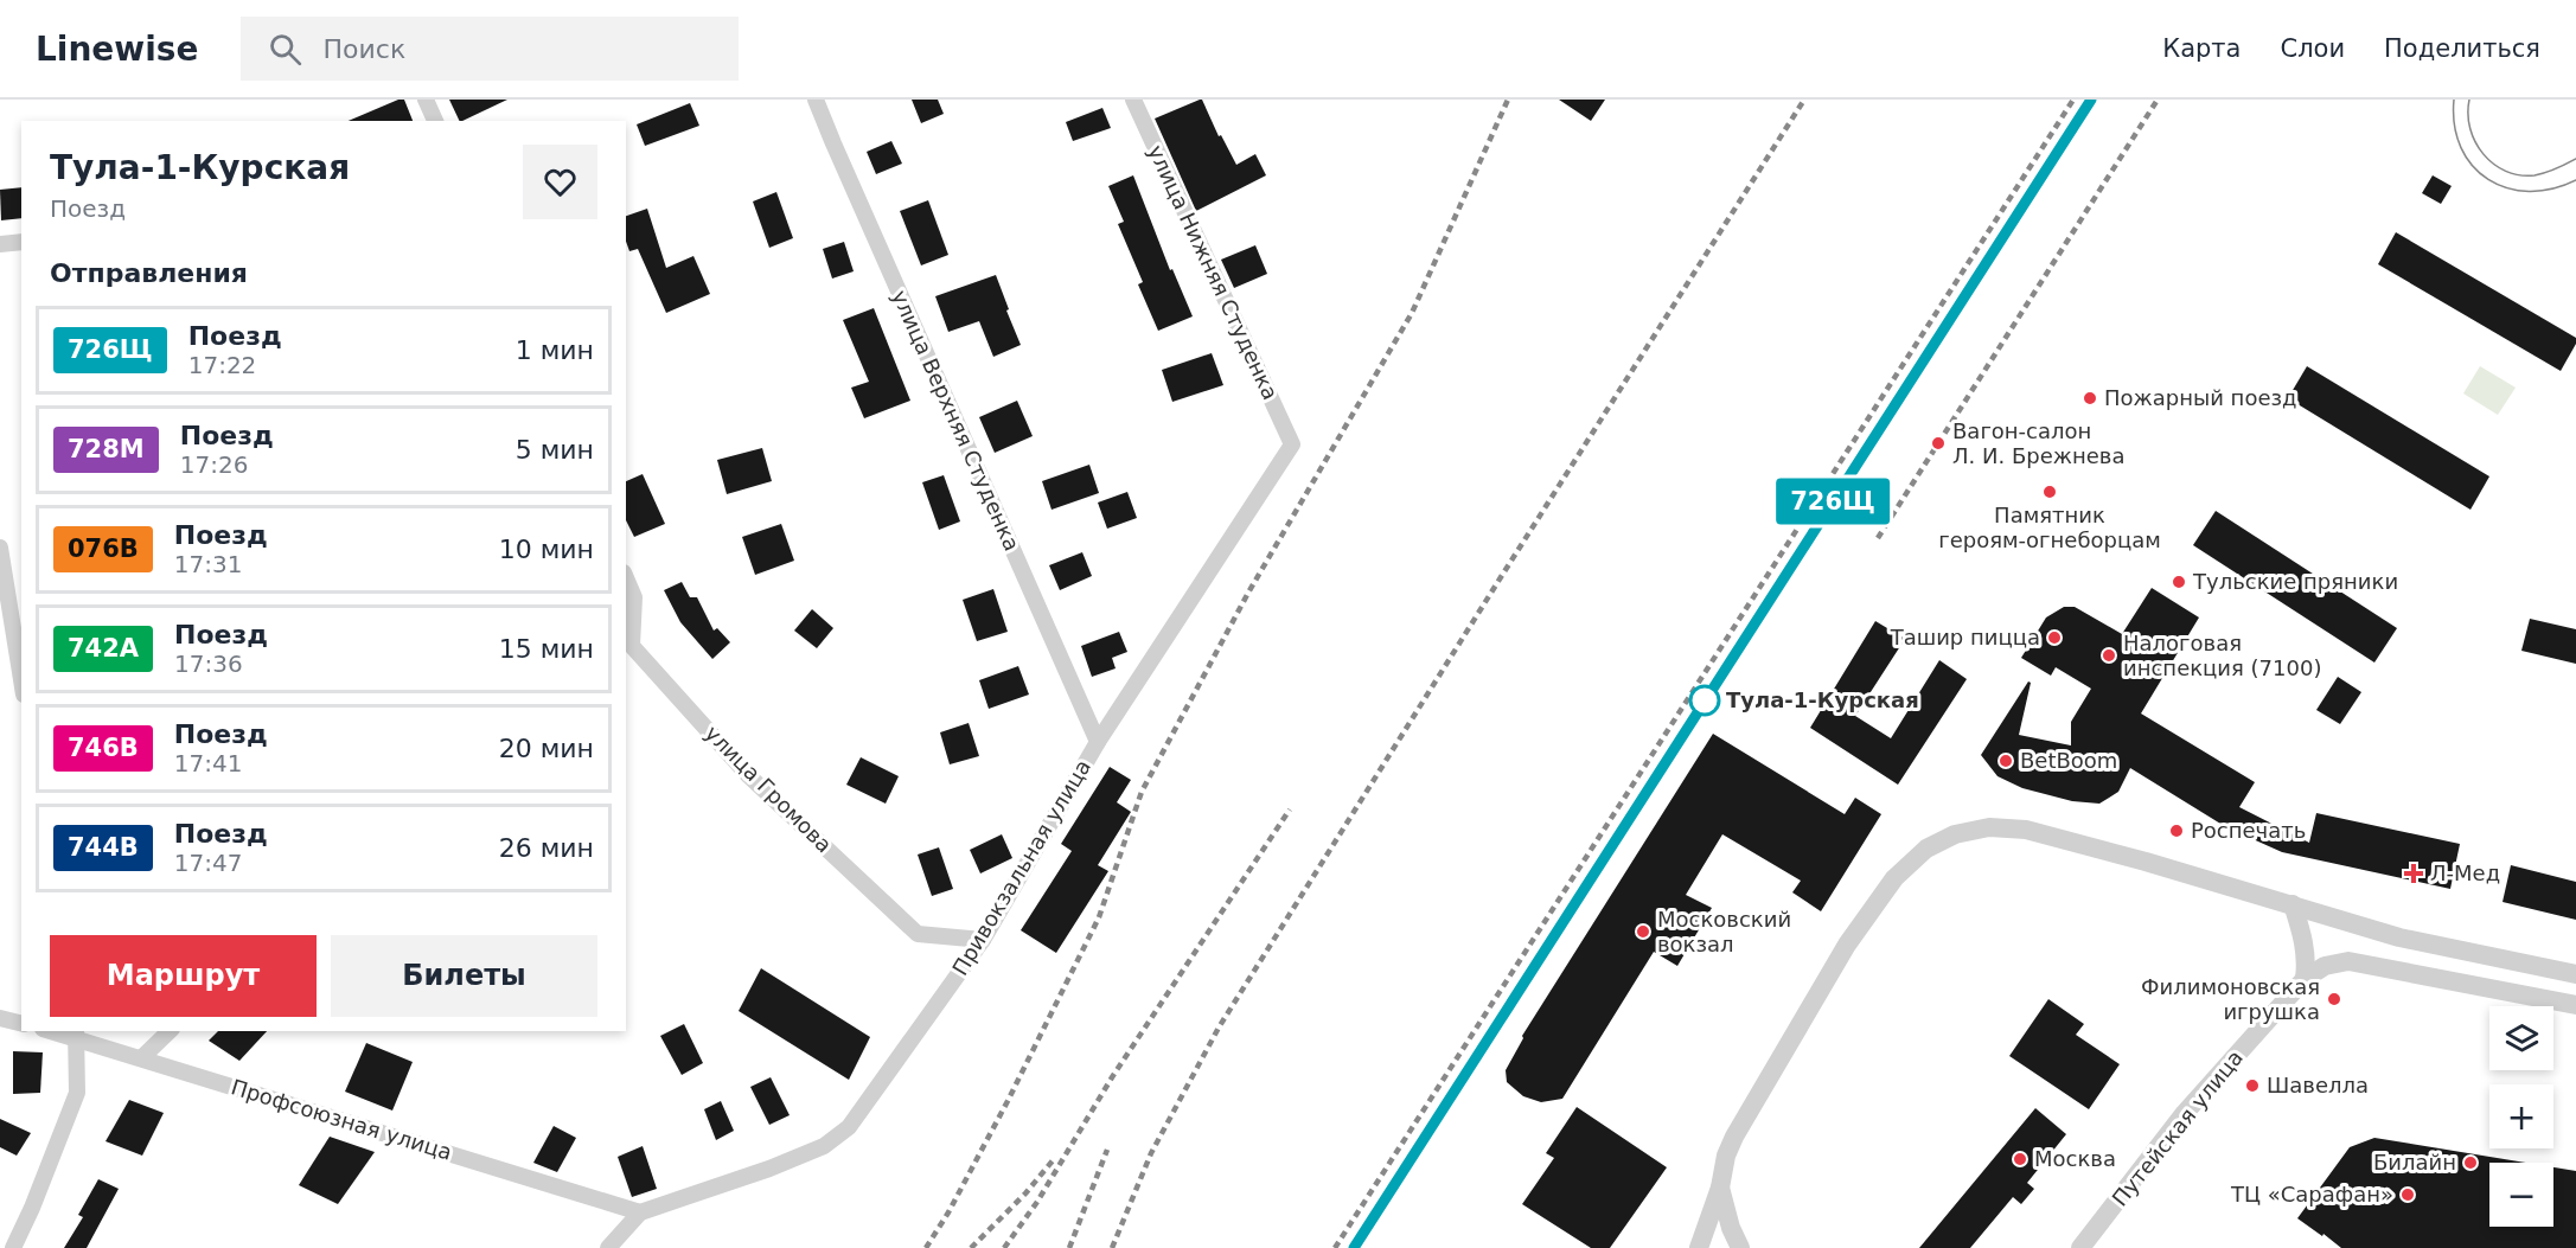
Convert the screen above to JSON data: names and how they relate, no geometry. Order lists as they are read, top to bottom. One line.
{"streets":{"street":["улица Нижняя Cтуденкa","улица Верхняя Cтуденка","улица Громова","Привокзальная улица","Профсоюзная улица","Путейская улица"]},"crossings":[["улица Нижняя Cтуденкa","Привокзальная улица"],["улица Верхняя Cтуденка","Привокзальная улица"],["улица Громова","Привокзальная улица"],["Привокзальная улица","Профсоюзная улица"]],"places":{"other":["Пожарный поезд","Вагон-салон Л. И. Брежнева","Памятник героям-огнеборцам","Тульские пряники","Ташир пицца","Налоговая инспекция (7100)","Тула-1-Курская","BetBoom","Роспечать","Московский вокзал","Филимоновская игрушка","Шавелла","Москва","Билайн","ТЦ «Сарафан»"],"health":["Л-Мед"]},"page":{"header":"Linewise","search":"Поиск","nav":["Карта","Слои","Поделиться"],"on_map":"726Щ","heading":[["Тула-1-Курская","Поезд"],"Отправления"],"list":[{"mark":"726Щ","name":"Поезд","note":"17:22","value":"1 мин"},{"mark":"728М","name":"Поезд","note":"17:26","value":"5 мин"},{"mark":"076В","name":"Поезд","note":"17:31","value":"10 мин"},{"mark":"742А","name":"Поезд","note":"17:36","value":"15 мин"},{"mark":"746В","name":"Поезд","note":"17:41","value":"20 мин"},{"mark":"744В","name":"Поезд","note":"17:47","value":"26 мин"}],"buttons":["Маршрут","Билеты"],"map_buttons":["+","−"]}}
